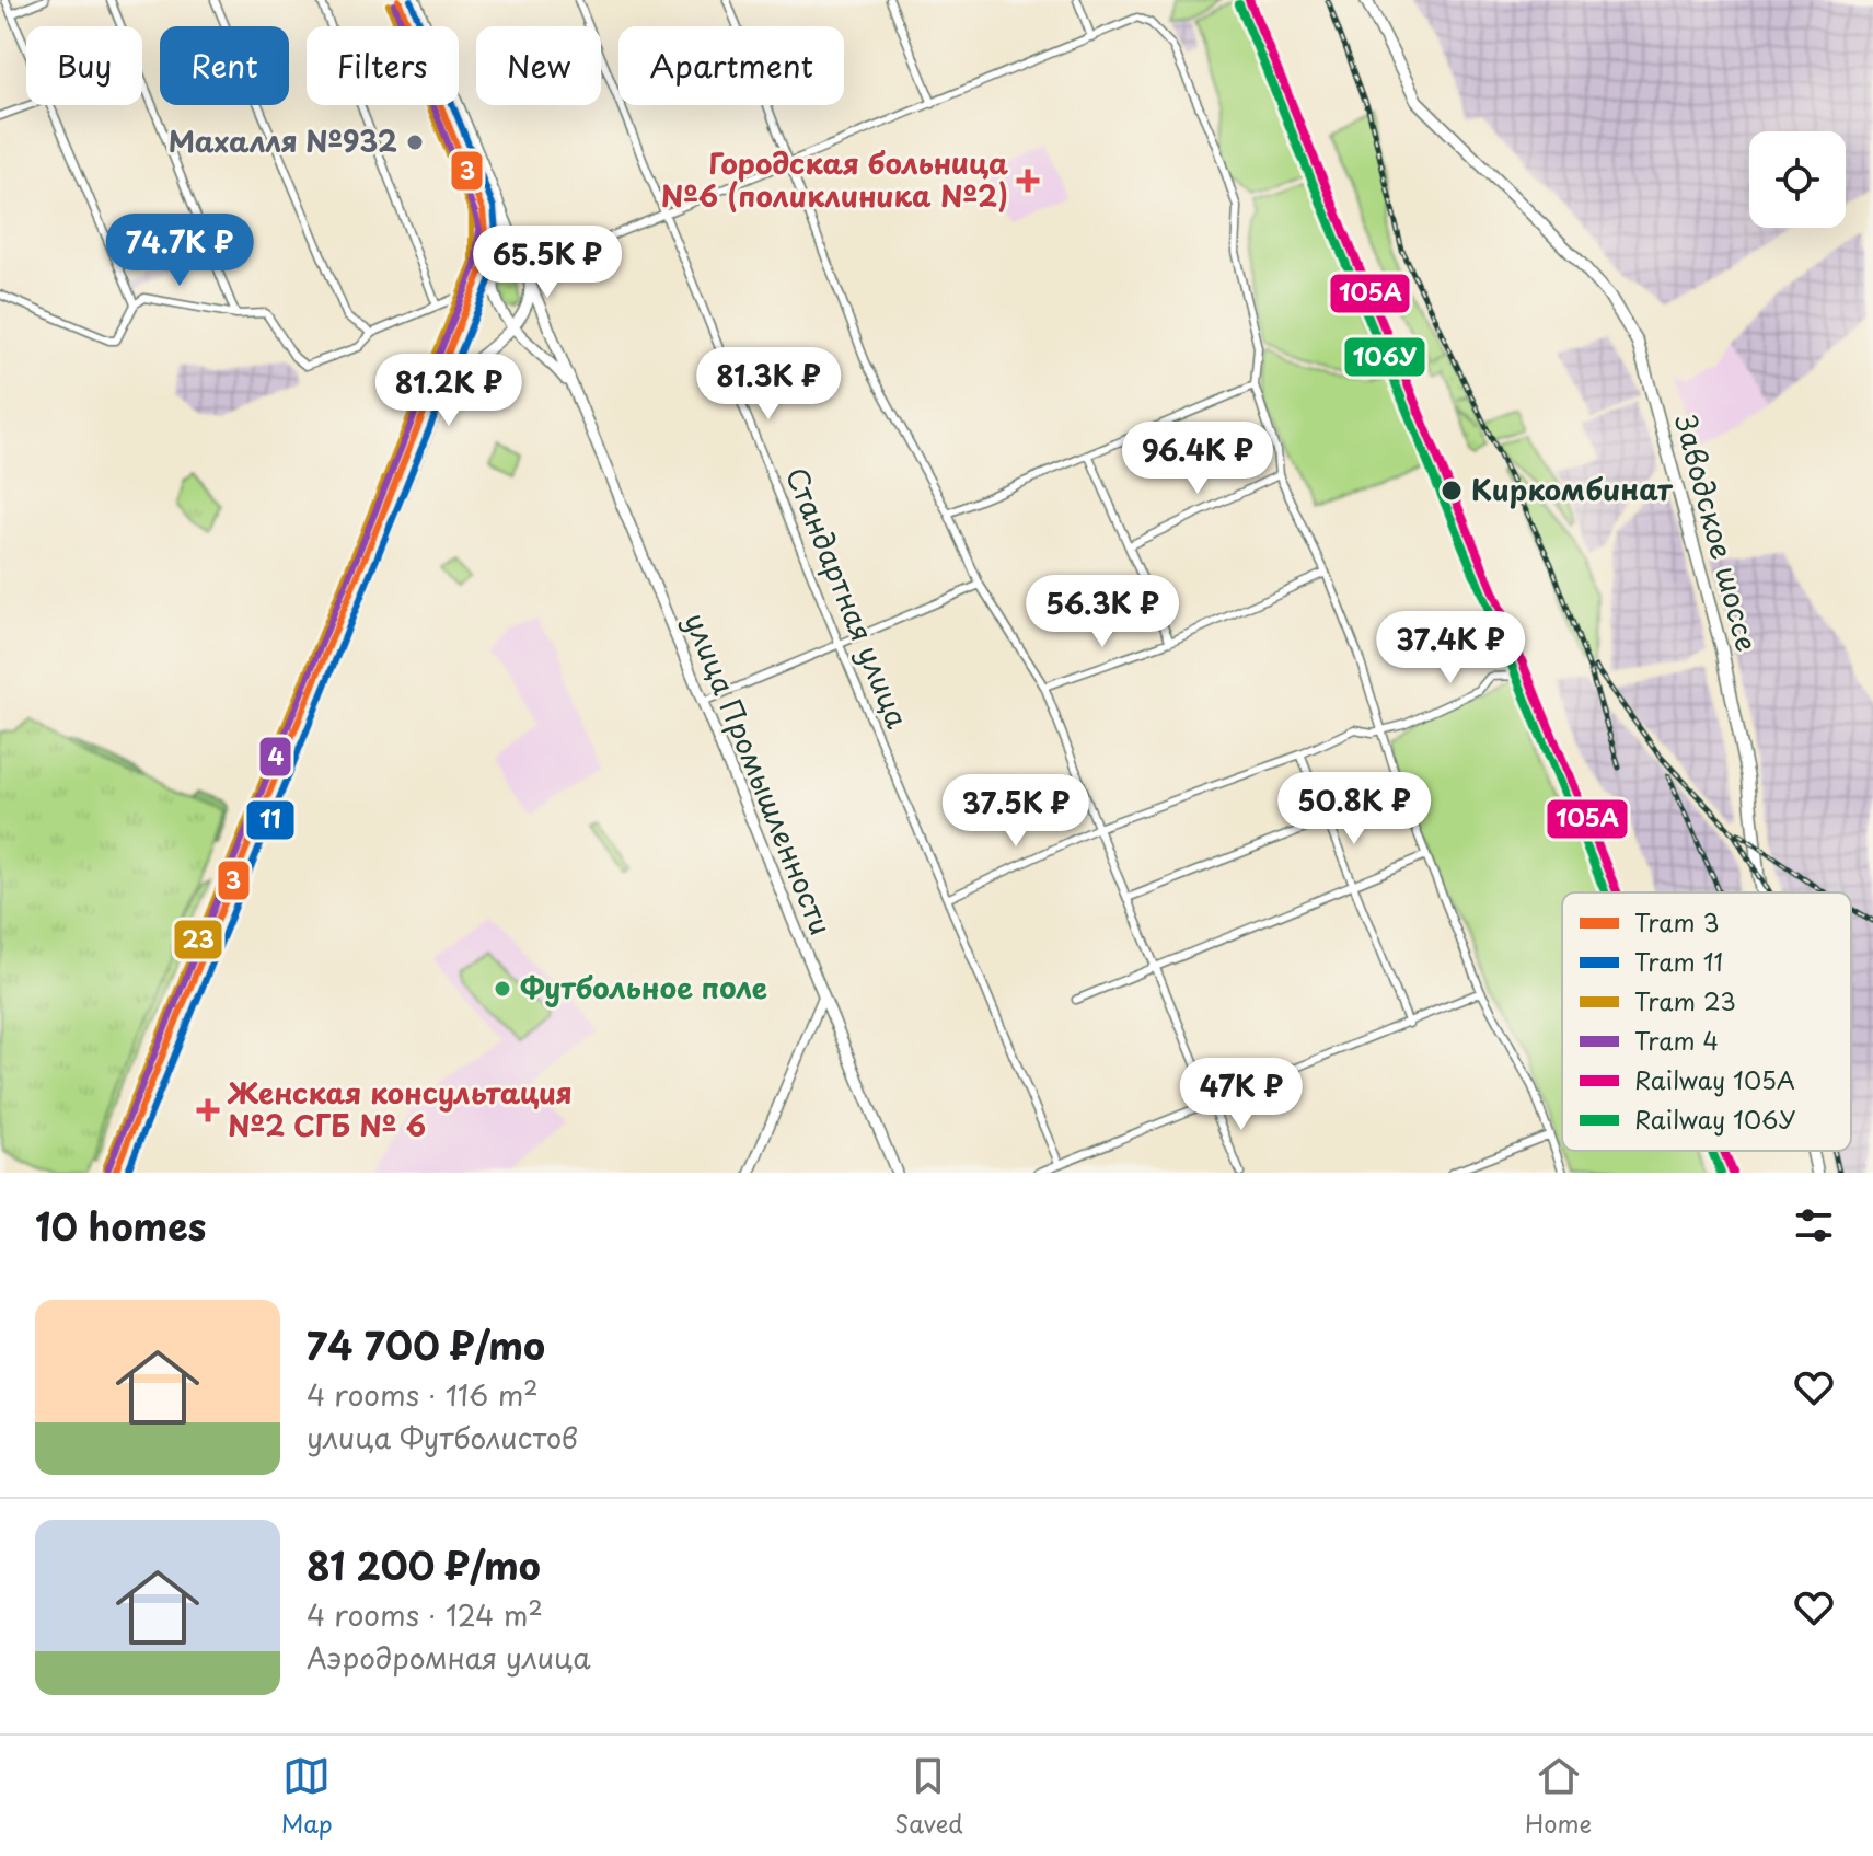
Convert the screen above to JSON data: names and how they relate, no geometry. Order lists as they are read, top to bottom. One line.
{"streets":{"main road":["Заводское шоссе","улица Промышленности"],"street":["Стандартная улица"]},"places":{"other":["Махалля №932","Киркомбинат","Футбольное поле"],"health":["Городская больница №6 (поликлиника №2)","Женская консультация №2 СГБ № 6"]},"lines":["tram line 3","tram line 11","rail line 105А","tram line 23","tram line 4","rail line 106У"],"legend":["Tram 3","Tram 11","Tram 23","Tram 4","Railway 105А","Railway 106У"],"page":{"chip":["Buy","Rent","Filters","New","Apartment"],"price":["74.7K ₽","65.5K ₽","81.3K ₽","81.2K ₽","96.4K ₽","56.3K ₽","37.4K ₽","50.8K ₽","37.5K ₽","47K ₽"],"heading":"10 homes","list":[{"name":"74 700 ₽/mo","note":"4 rooms · 116 m² · улица Футболистов"},{"name":"81 200 ₽/mo","note":"4 rooms · 124 m² · Аэродромная улица"}],"tabs":["Map","Saved","Home"]}}
